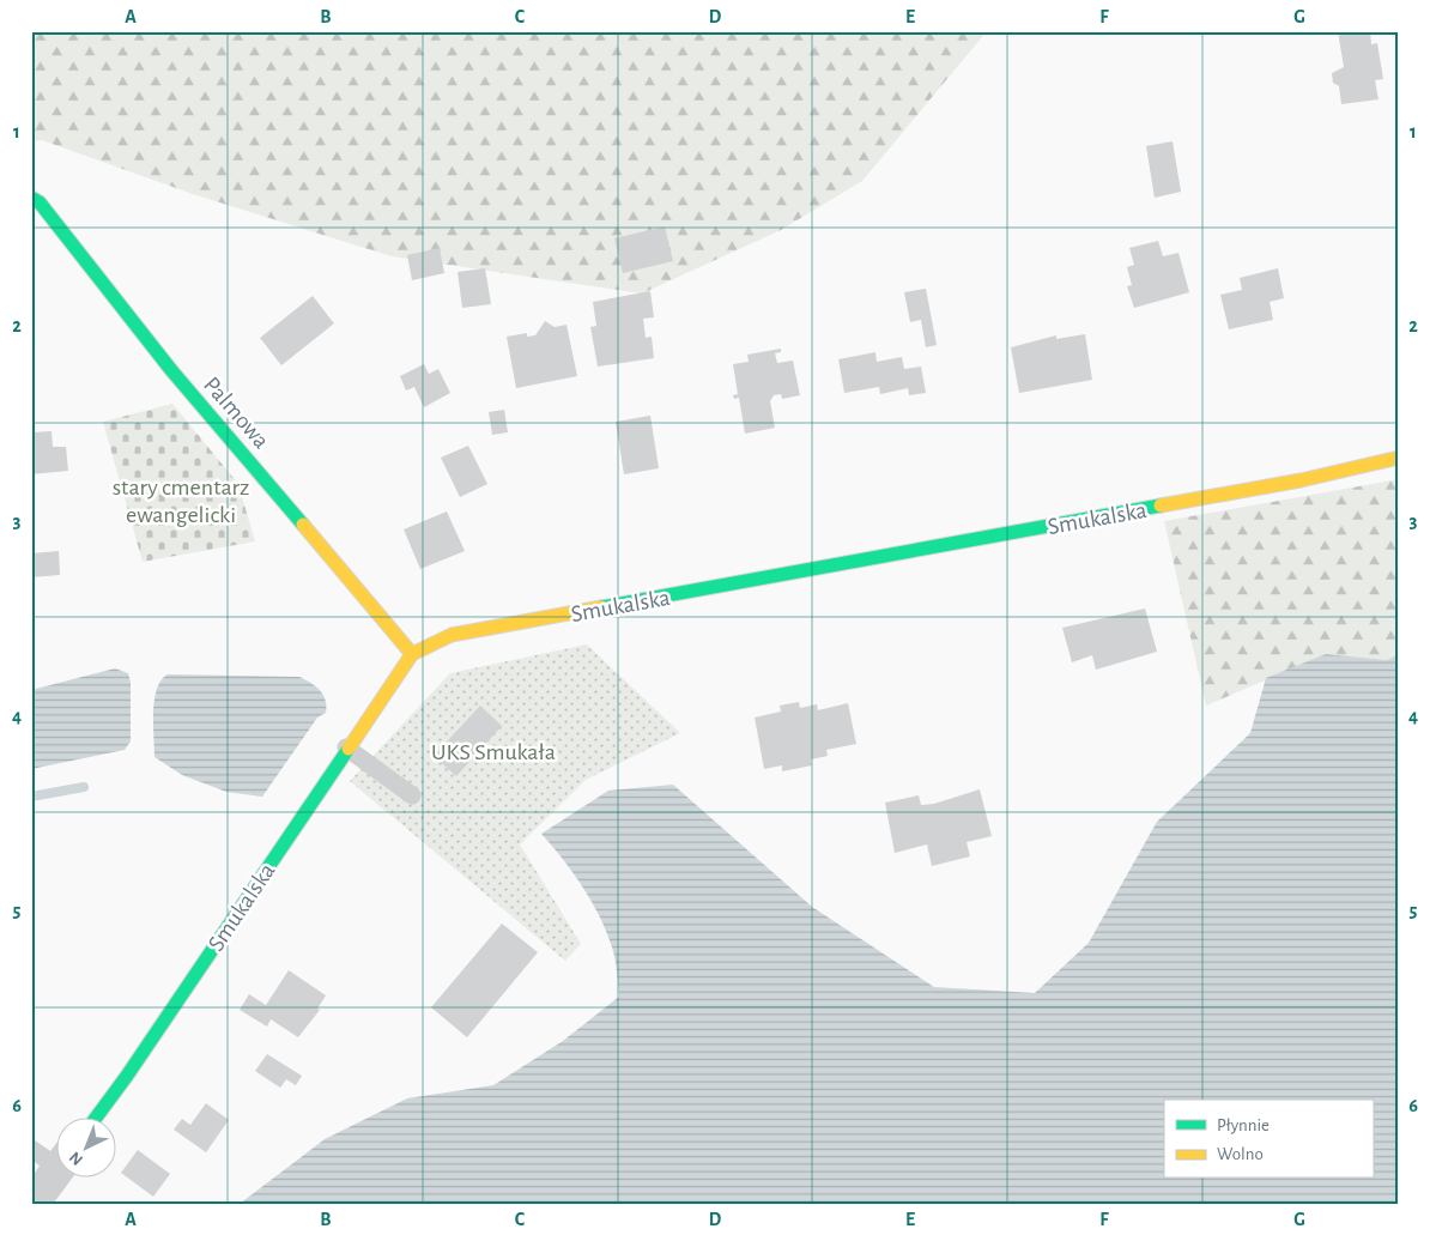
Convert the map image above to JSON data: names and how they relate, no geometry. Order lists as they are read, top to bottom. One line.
{"streets":{"street":["Palmowa","Smukalska"]},"crossings":[["Palmowa","Smukalska"]],"parks":["stary cmentarz ewangelicki","UKS Smukała"],"legend":["Płynnie","Wolno"],"north":"bottom left","grid":{"columns":["A","B","C","D","E","F","G"],"rows":["1","2","3","4","5","6"]}}
